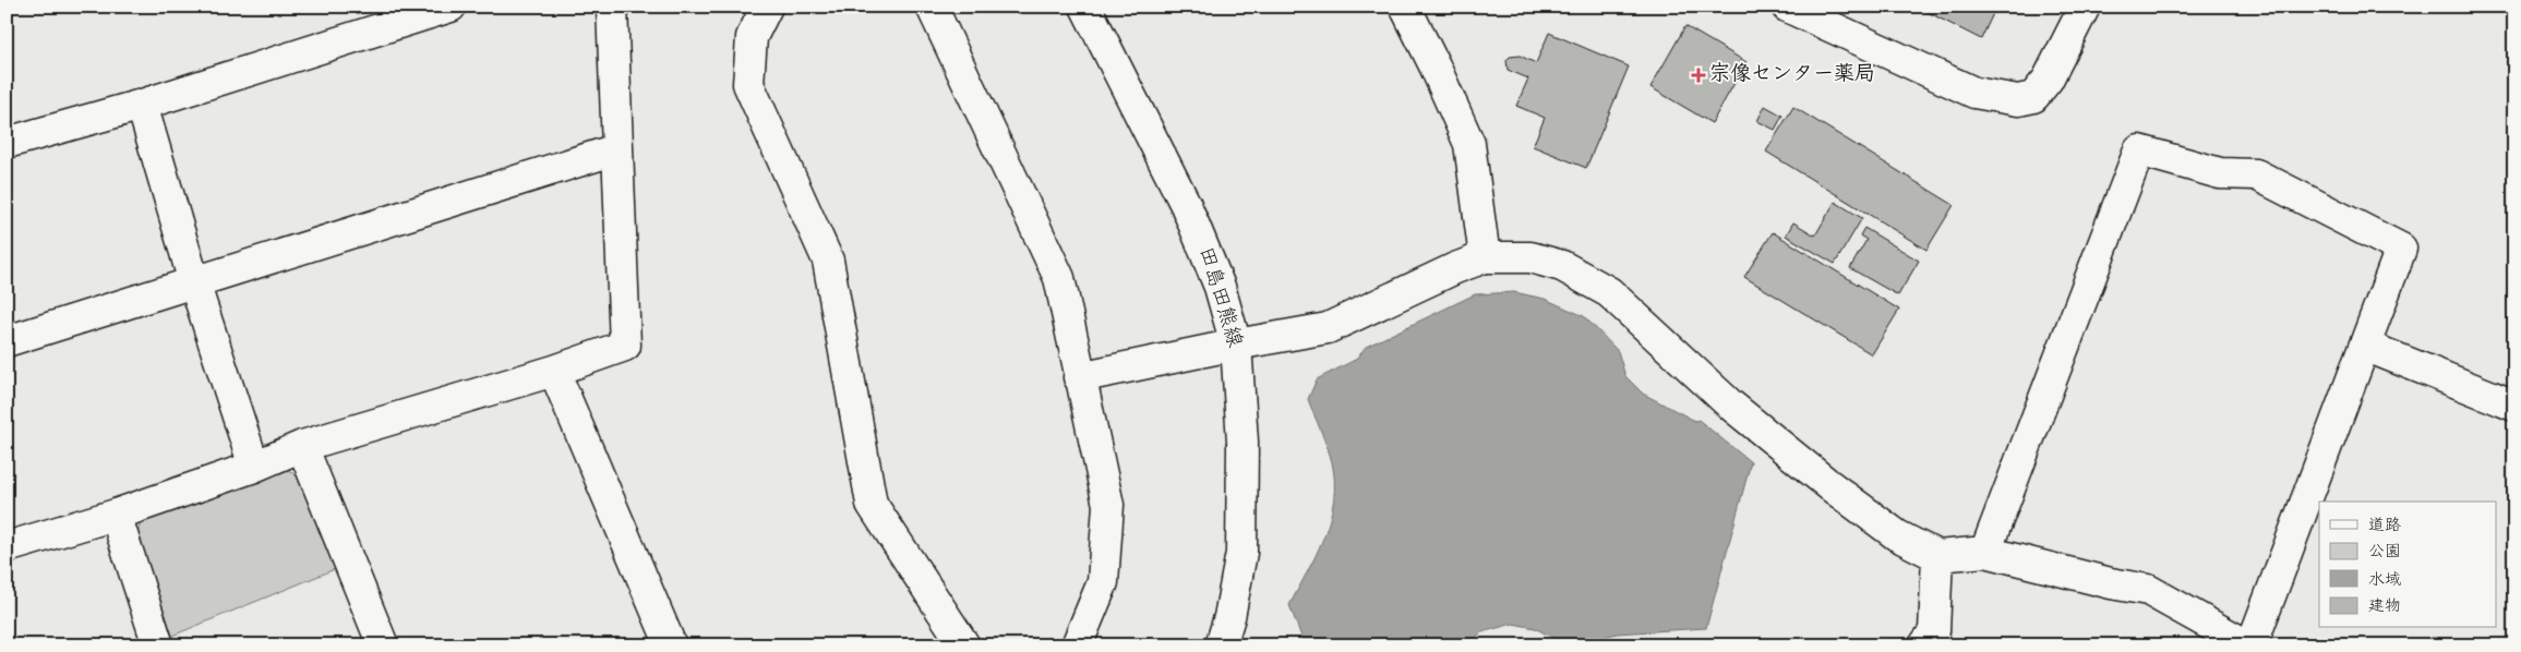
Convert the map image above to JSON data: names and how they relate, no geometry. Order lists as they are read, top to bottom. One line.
{"streets":{"street":["田島田熊線"]},"places":{"health":["宗像センター薬局"]},"legend":["道路","公園","水域","建物"]}
